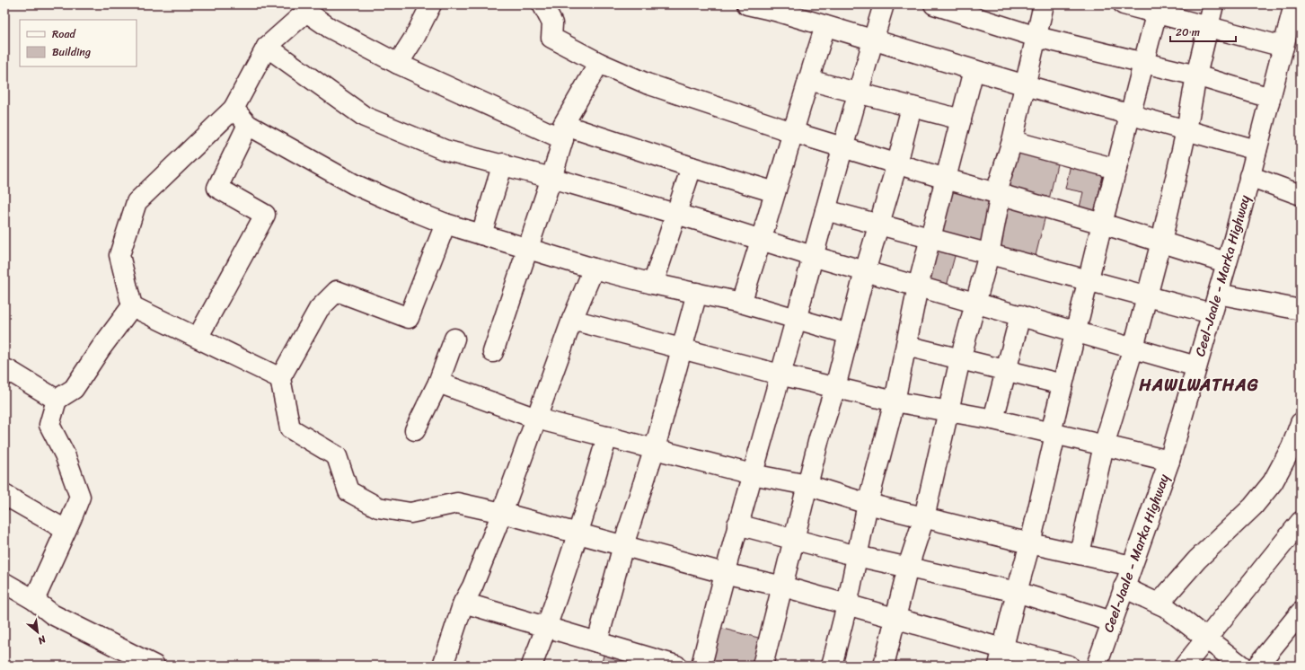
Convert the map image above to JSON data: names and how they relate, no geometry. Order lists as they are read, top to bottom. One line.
{"streets":{"street":["Ceel-Jaale - Marka Highway"]},"districts":["HAWLWATHAG"],"legend":["Road","Building"],"scale_bar":"20 m","north":"bottom right"}
